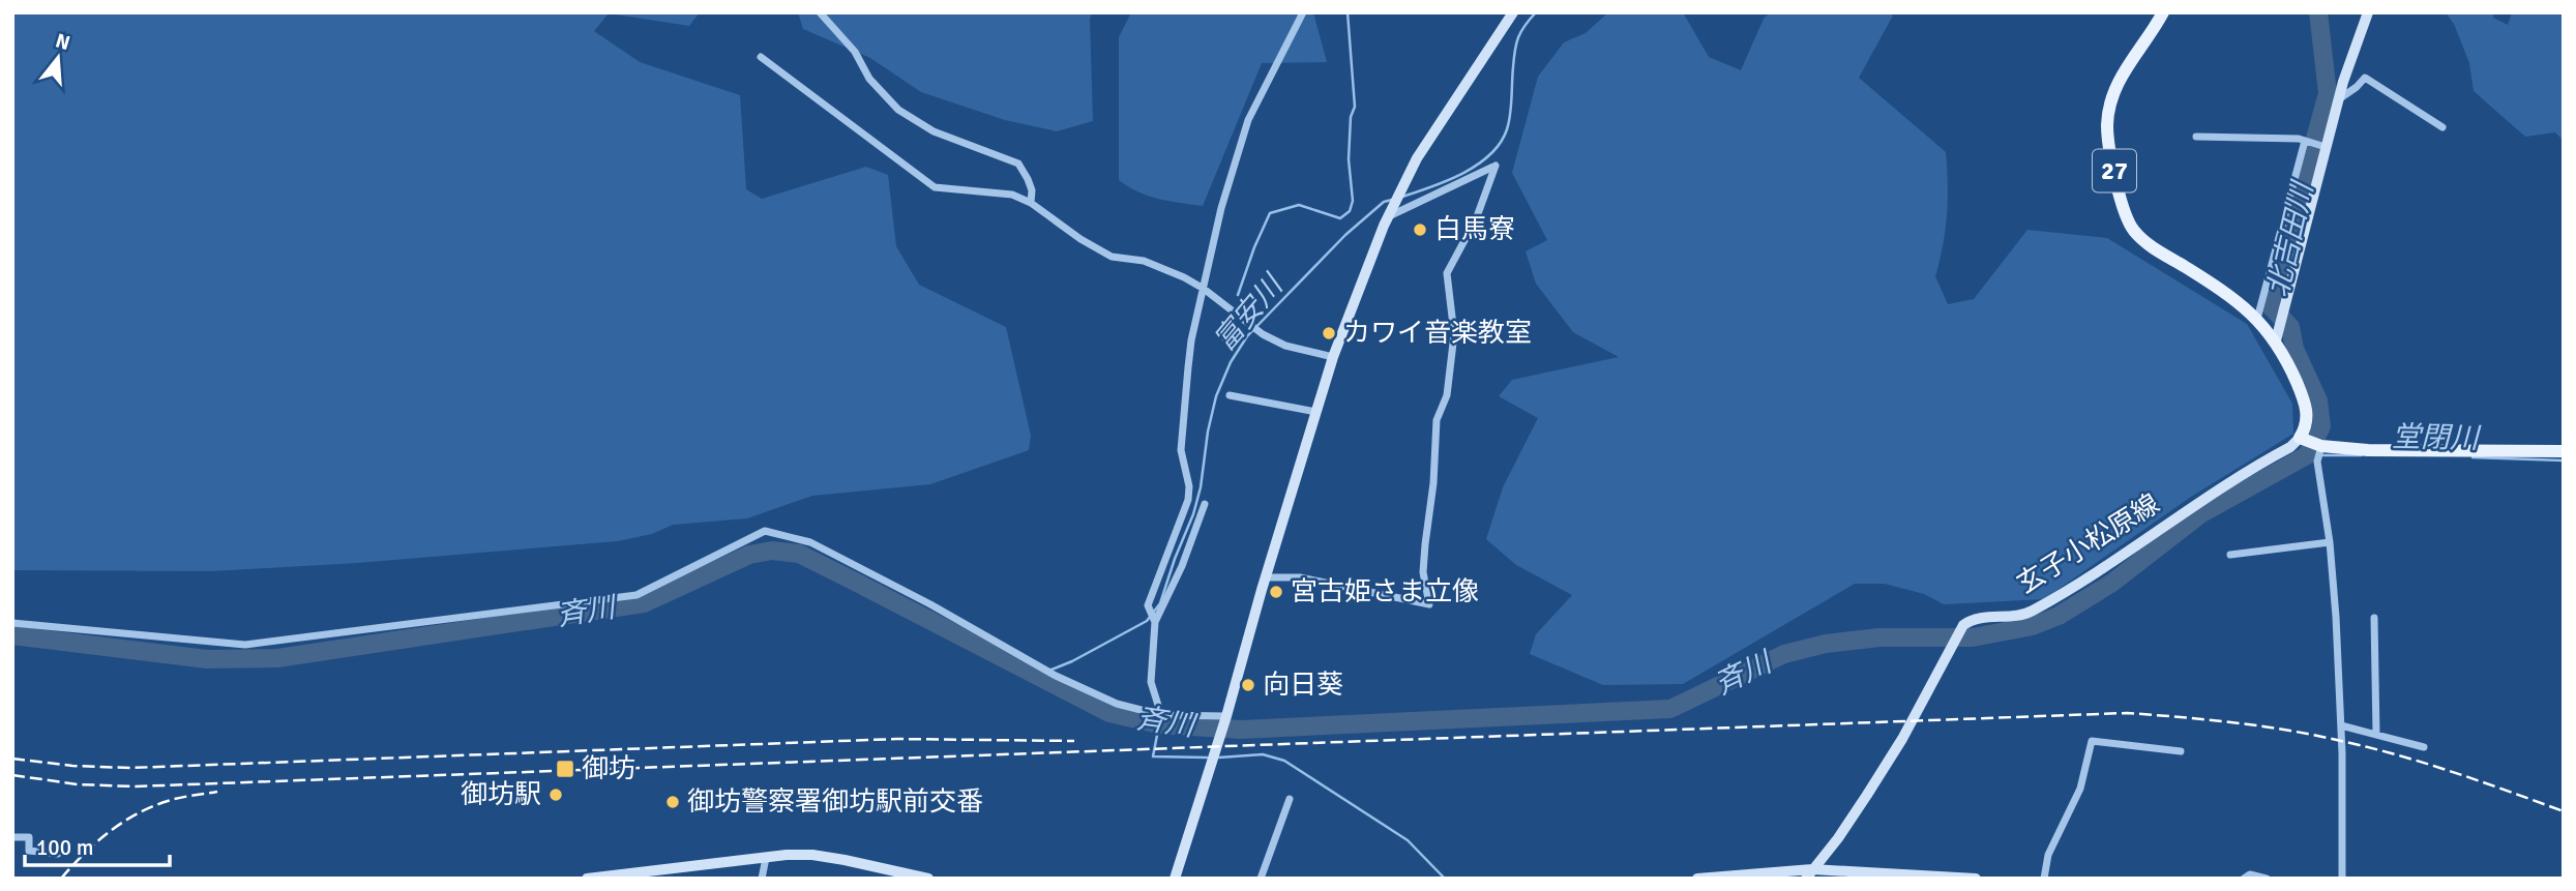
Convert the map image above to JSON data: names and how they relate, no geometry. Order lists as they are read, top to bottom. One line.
{"streets":{"main road":["27"],"street":["玄子小松原線"]},"crossings":[["27","玄子小松原線"]],"water":["北吉田川","富安川","堂閉川","斉川"],"places":{"other":["白馬寮","カワイ音楽教室","宮古姫さま立像","向日葵","御坊駅","御坊警察署御坊駅前交番"],"transit":["御坊"]},"scale_bar":"100 m","north":"top"}
